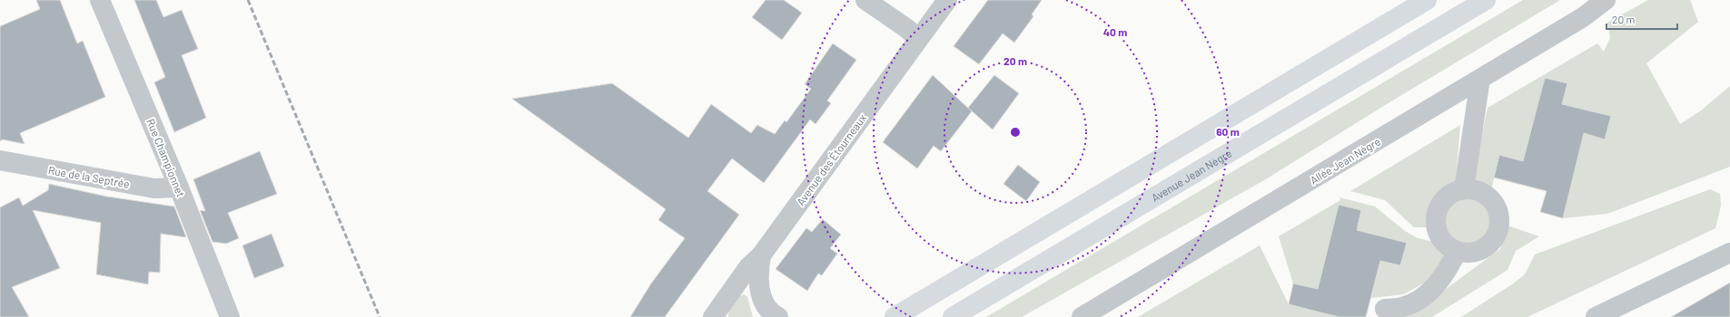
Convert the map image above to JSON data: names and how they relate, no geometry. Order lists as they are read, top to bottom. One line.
{"streets":{"main road":["Avenue Jean Nègre"],"street":["Rue Championnet","Avenue des Étourneaux","Allée Jean Nègre","Rue de la Septrée"]},"crossings":[["Rue Championnet","Rue de la Septrée"]],"scale_bar":"20 m","rings":["40 m","20 m","60 m"]}
